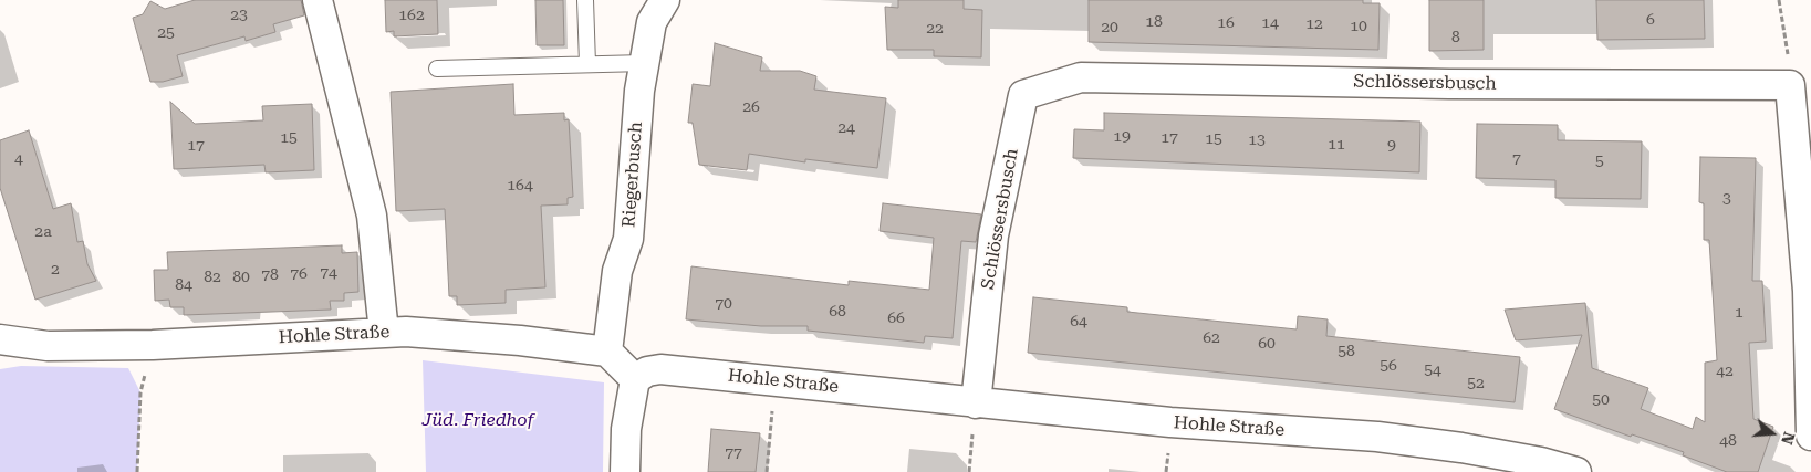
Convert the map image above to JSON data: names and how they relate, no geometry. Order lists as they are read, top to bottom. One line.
{"streets":{"street":["Schlössersbusch","Riegerbusch","Hohle Straße"]},"crossings":[["Schlössersbusch","Hohle Straße"],["Riegerbusch","Hohle Straße"]],"parks":["Jüd. Friedhof"],"house_numbers":["23","162","6","18","16","14","12","10","20","22","25","8","26","24","19","15","17","15","13","11","17","9","4","7","5","164","3","2a","2","74","76","78","82","80","84","70","68","1","66","64","62","60","58","56","54","42","52","50","48","77"],"north":"right"}
